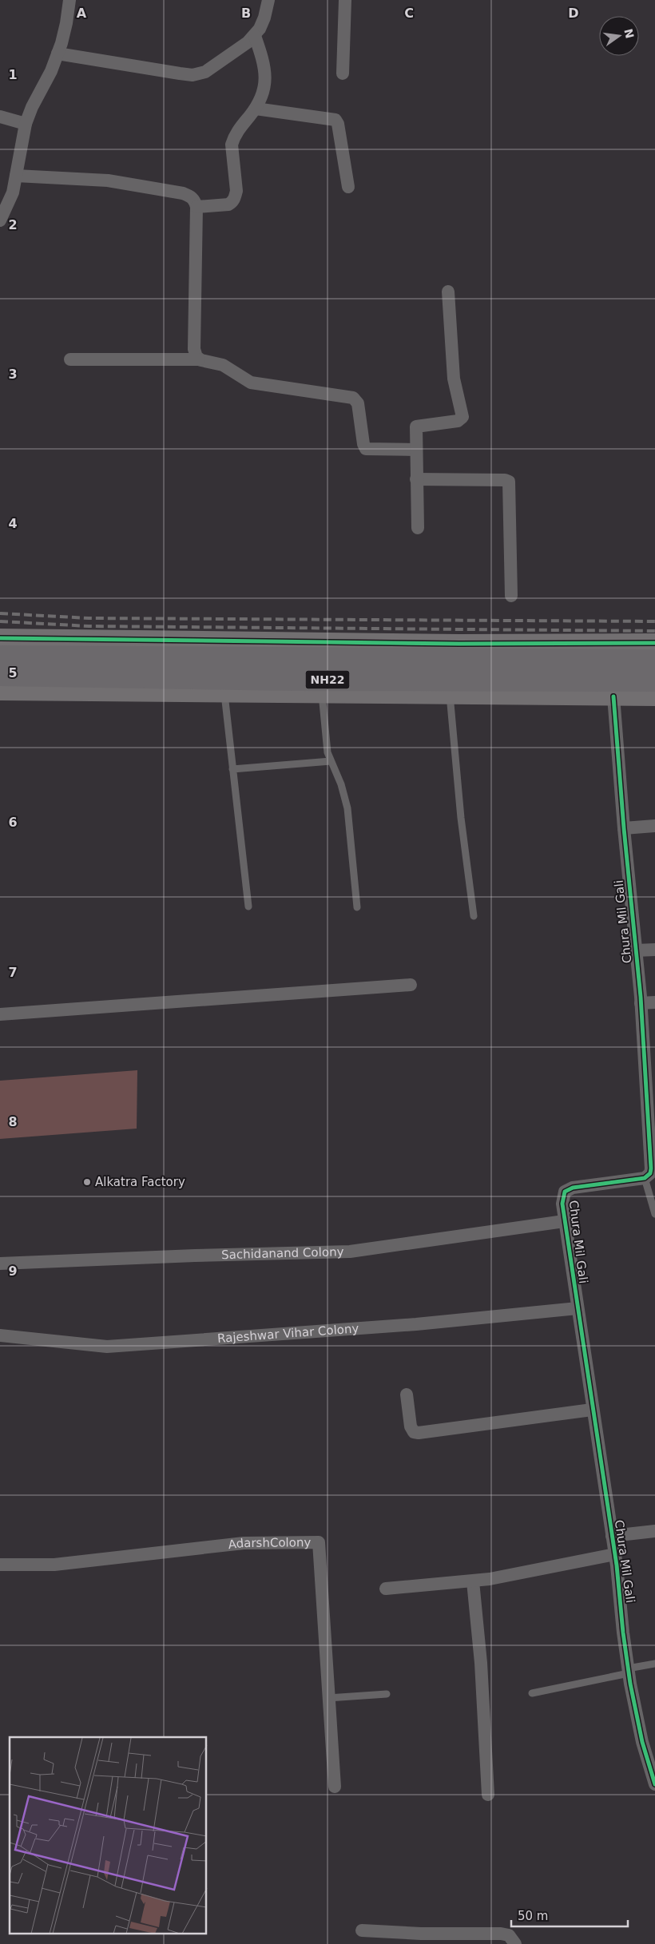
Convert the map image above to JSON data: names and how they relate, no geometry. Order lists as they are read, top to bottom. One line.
{"streets":{"highway":["NH22"],"street":["Chura Mil Gali","Sachidanand Colony","Rajeshwar Vihar Colony","AdarshColony"]},"crossings":[["Chura Mil Gali","Sachidanand Colony"],["Chura Mil Gali","Rajeshwar Vihar Colony"]],"places":["Alkatra Factory"],"scale_bar":"50 m","north":"right","grid":{"columns":["A","B","C","D"],"rows":["1","2","3","4","5","6","7","8","9"]}}
